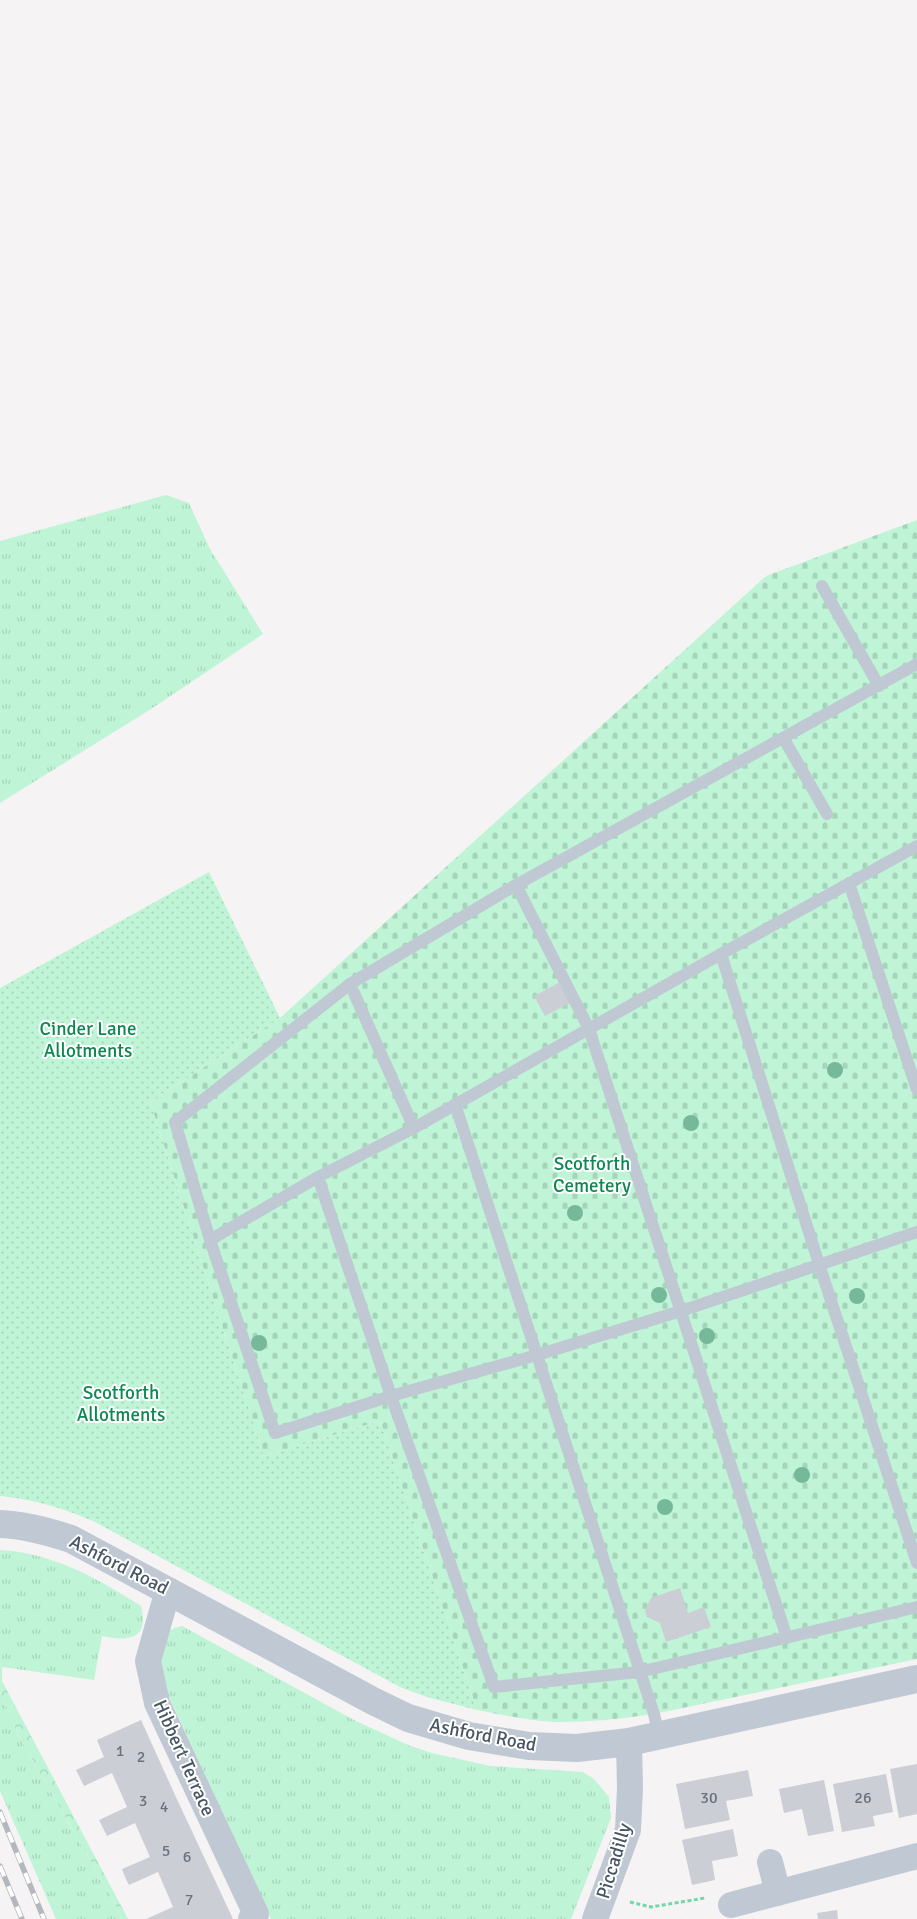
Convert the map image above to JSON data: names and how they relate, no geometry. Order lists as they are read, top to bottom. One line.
{"streets":{"street":["Ashford Road","Hibbert Terrace","Piccadilly"]},"crossings":[["Ashford Road","Hibbert Terrace"],["Ashford Road","Piccadilly"]],"parks":["Cinder Lane Allotments","Scotforth Cemetery","Scotforth Allotments"],"house_numbers":["1","2","30","26","3","4","5","6","7"]}
